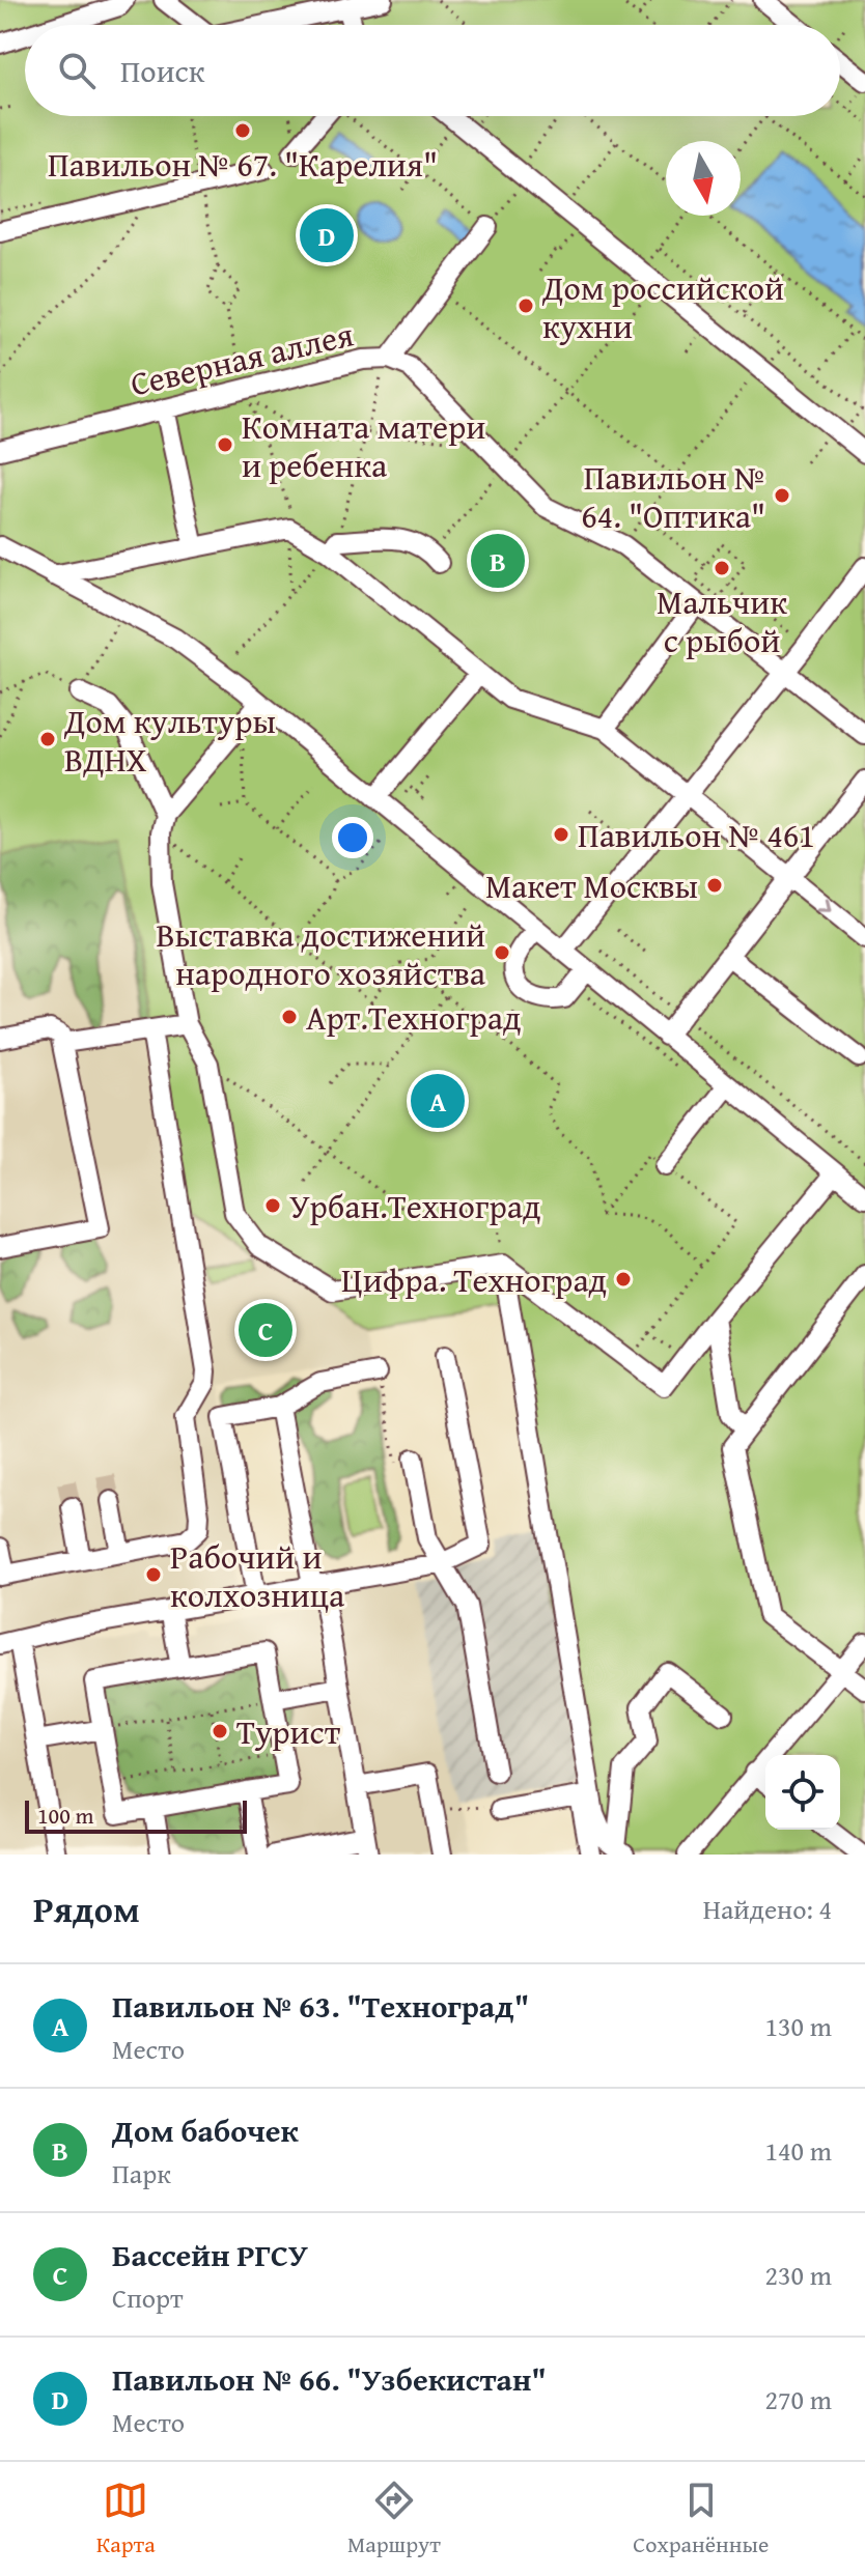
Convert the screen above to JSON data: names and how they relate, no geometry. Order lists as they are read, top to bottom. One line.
{"streets":{"street":["Северная аллея"]},"places":["Павильон № 67. \"Карелия\"","Дом российской кухни","Комната матери и ребенка","Павильон № 64. \"Оптика\"","Мальчик с рыбой","Дом культуры ВДНХ","Павильон № 461","Макет Москвы","Выставка достижений народного хозяйства","Арт.Техноград","Урбан.Техноград","Цифра. Техноград","Рабочий и колхозница","Турист"],"scale_bar":"100 m","north":"bottom","page":{"search":"Поиск","pins":["D","B","A","C"],"scale":"100 m","heading":["Рядом","Найдено: 4"],"list":[{"mark":"A","name":"Павильон № 63. \"Техноград\"","note":"Место","value":"130 m"},{"mark":"B","name":"Дом бабочек","note":"Парк","value":"140 m"},{"mark":"C","name":"Бассейн РГСУ","note":"Спорт","value":"230 m"},{"mark":"D","name":"Павильон № 66. \"Узбекистан\"","note":"Место","value":"270 m"}],"nav":["Карта","Маршрут","Сохранённые"]}}
